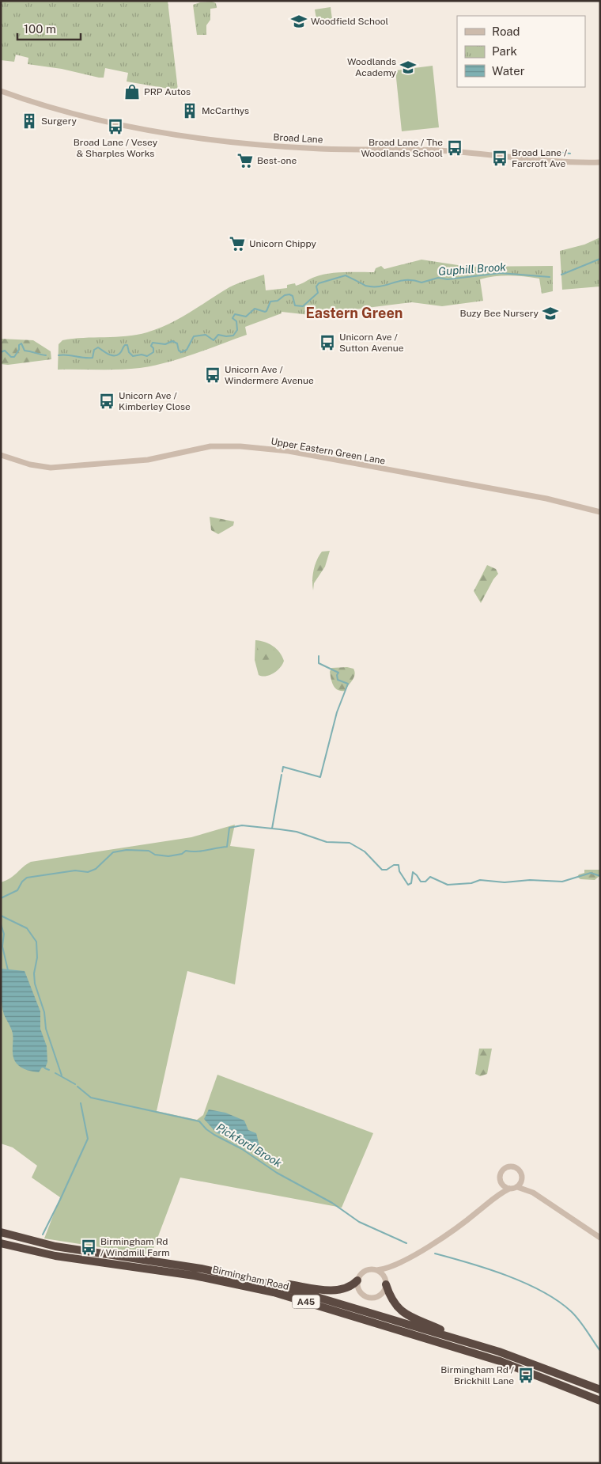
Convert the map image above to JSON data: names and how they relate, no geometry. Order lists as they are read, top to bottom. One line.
{"streets":{"highway":["Birmingham Road","A45"],"street":["Broad Lane","Upper Eastern Green Lane"]},"districts":["Eastern Green"],"water":["Guphill Brook","Pickford Brook"],"places":{"school or university":["Woodfield School","Woodlands Academy","Buzy Bee Nursery"],"shop":["PRP Autos"],"building":["McCarthys","Surgery"],"bus stop":["Broad Lane / Vesey & Sharples Works","Broad Lane / The Woodlands School","Broad Lane / Farcroft Ave","Unicorn Ave / Sutton Avenue","Unicorn Ave / Windermere Avenue","Unicorn Ave / Kimberley Close","Birmingham Rd / Windmill Farm","Birmingham Rd / Brickhill Lane"],"supermarket":["Best-one","Unicorn Chippy"]},"legend":["Road","Park","Water"],"scale_bar":"100 m"}
